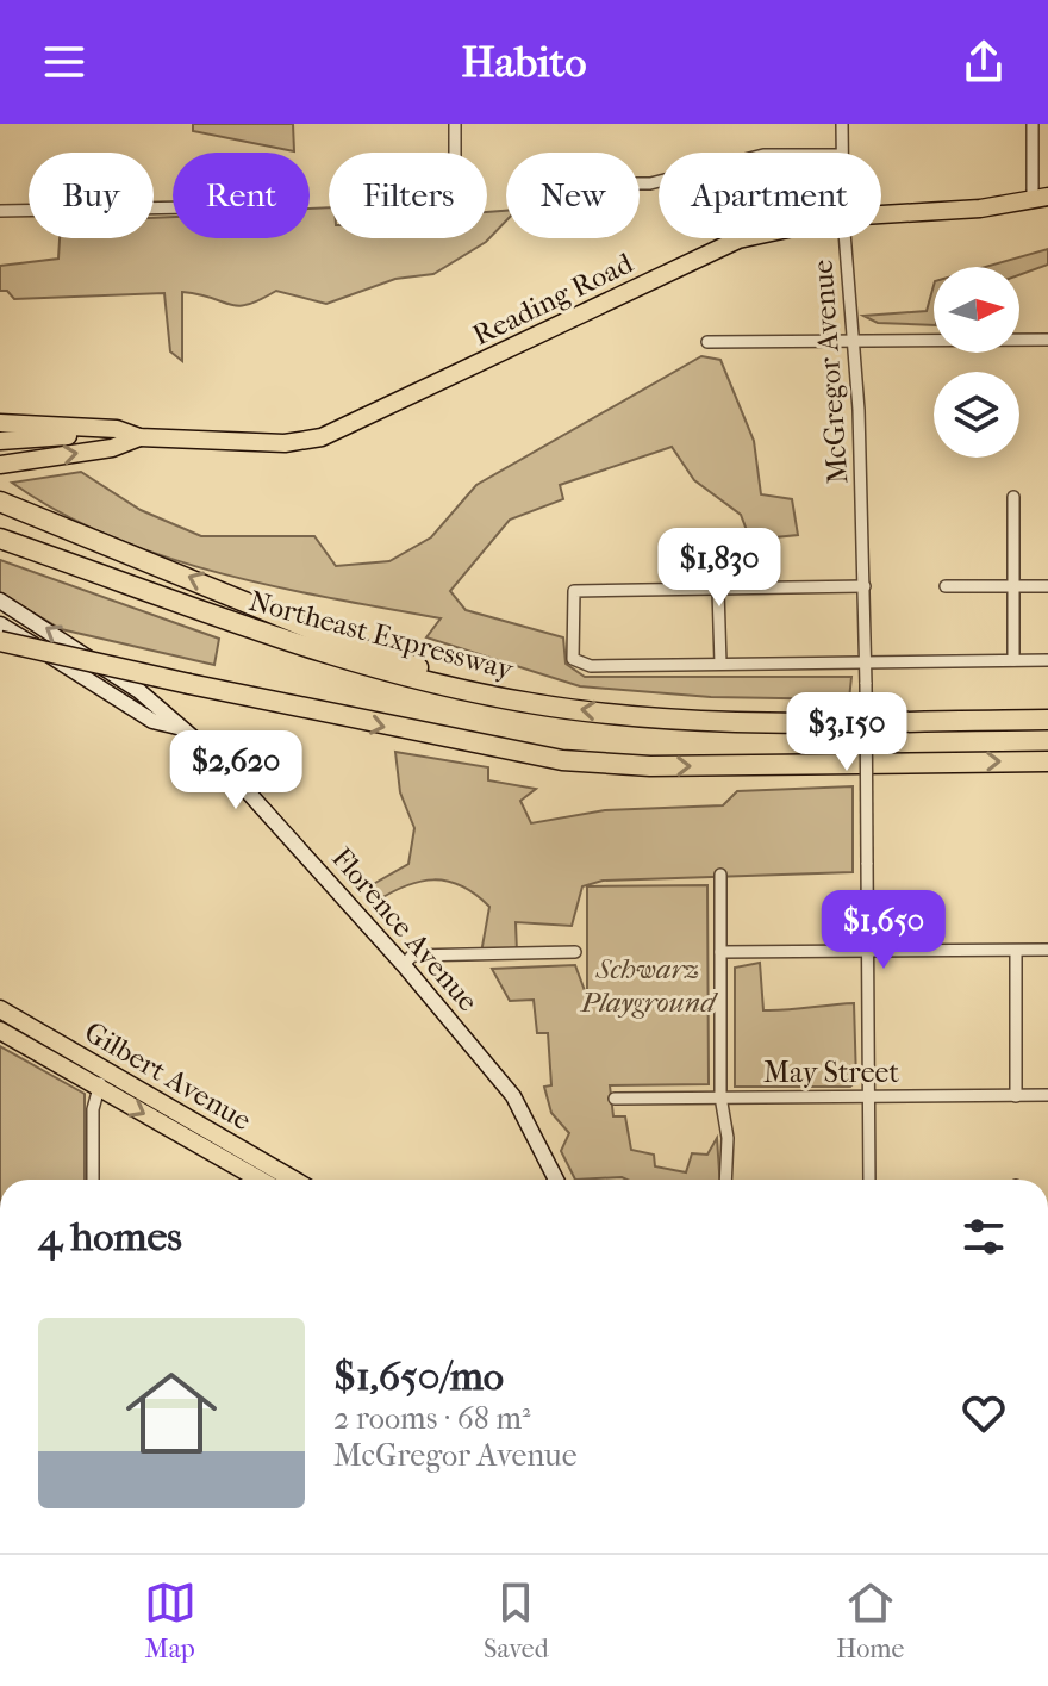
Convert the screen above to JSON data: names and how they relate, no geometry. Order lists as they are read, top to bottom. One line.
{"streets":{"highway":["Northeast Expressway"],"main road":["Reading Road","Gilbert Avenue"],"street":["McGregor Avenue","Florence Avenue","May Street"]},"crossings":[["McGregor Avenue","May Street"]],"parks":["Schwarz Playground"],"north":"right","page":{"header":"Habito","chip":["Buy","Rent","Filters","New","Apartment"],"price":["$1,830","$3,150","$2,620","$1,650"],"heading":"4 homes","list":[{"name":"$1,650/mo","note":"2 rooms · 68 m² · McGregor Avenue"}],"tabs":["Map","Saved","Home"]}}
